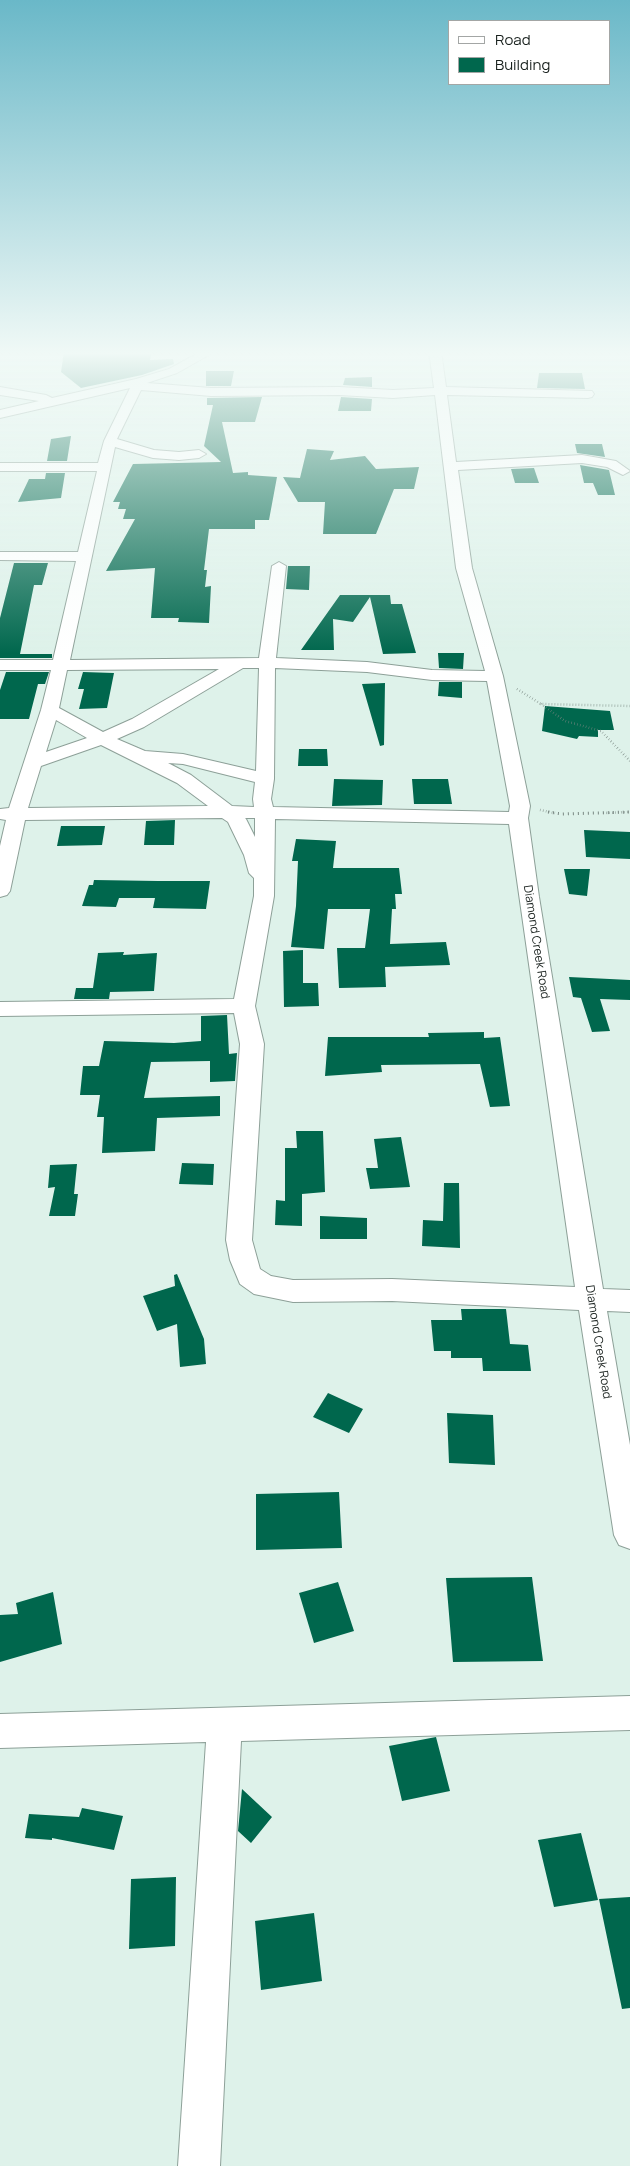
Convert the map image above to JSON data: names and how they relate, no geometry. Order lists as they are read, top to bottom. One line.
{"streets":{"street":["Diamond Creek Road"]},"legend":["Road","Building"]}
